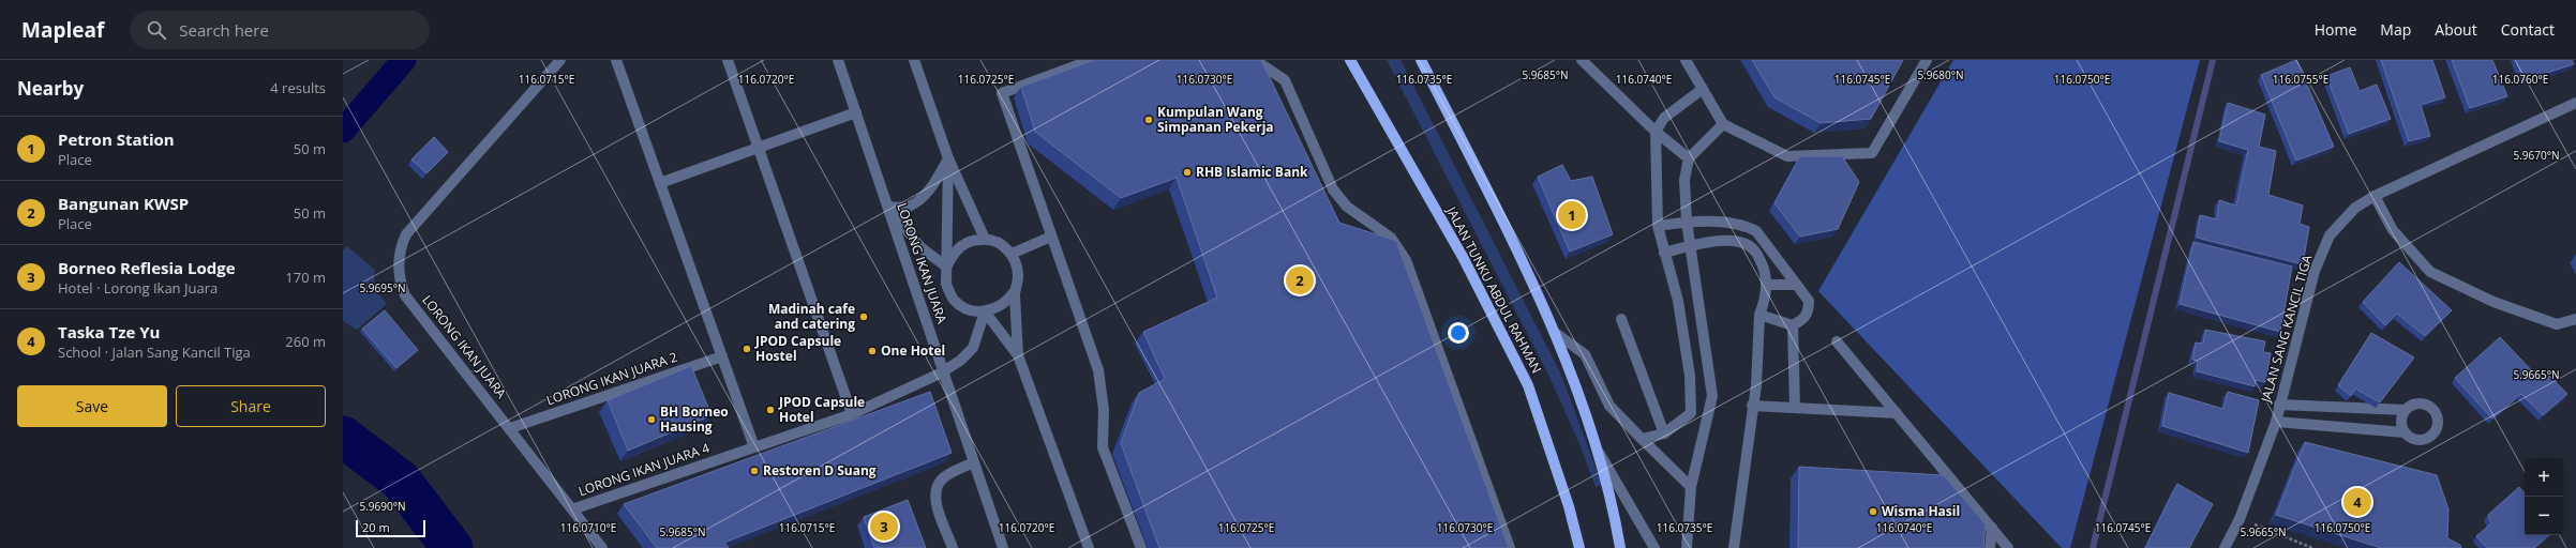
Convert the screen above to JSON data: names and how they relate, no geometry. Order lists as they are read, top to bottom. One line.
{"streets":{"main road":["JALAN TUNKU ABDUL RAHMAN"],"street":["LORONG IKAN JUARA","JALAN SANG KANCIL TIGA","LORONG IKAN JUARA 2","LORONG IKAN JUARA 4"]},"crossings":[["LORONG IKAN JUARA","LORONG IKAN JUARA 2"],["LORONG IKAN JUARA","LORONG IKAN JUARA 4"]],"places":["Kumpulan Wang Simpanan Pekerja","RHB Islamic Bank","Madinah cafe and catering","JPOD Capsule Hostel","One Hotel","JPOD Capsule Hotel","BH Borneo Hausing","Restoren D Suang","Wisma Hasil"],"scale_bar":"20 m","page":{"header":"Mapleaf","search":"Search here","nav":["Home","Map","About","Contact"],"heading":["Nearby","4 results"],"list":[{"mark":"1","name":"Petron Station","note":"Place","value":"50 m"},{"mark":"2","name":"Bangunan KWSP","note":"Place","value":"50 m"},{"mark":"3","name":"Borneo Reflesia Lodge","note":"Hotel · Lorong Ikan Juara","value":"170 m"},{"mark":"4","name":"Taska Tze Yu","note":"School · Jalan Sang Kancil Tiga","value":"260 m"}],"pins":["1","2","4","3"],"buttons":["Save","Share"],"map_buttons":["+","−"],"scale":"20 m"},"coordinates":["5.9680°N","5.9685°N","116.0715°E","116.0720°E","116.0725°E","116.0730°E","116.0735°E","116.0740°E","116.0745°E","116.0750°E","116.0760°E","116.0755°E","5.9670°N","5.9695°N","5.9665°N","5.9690°N","116.0710°E"]}
